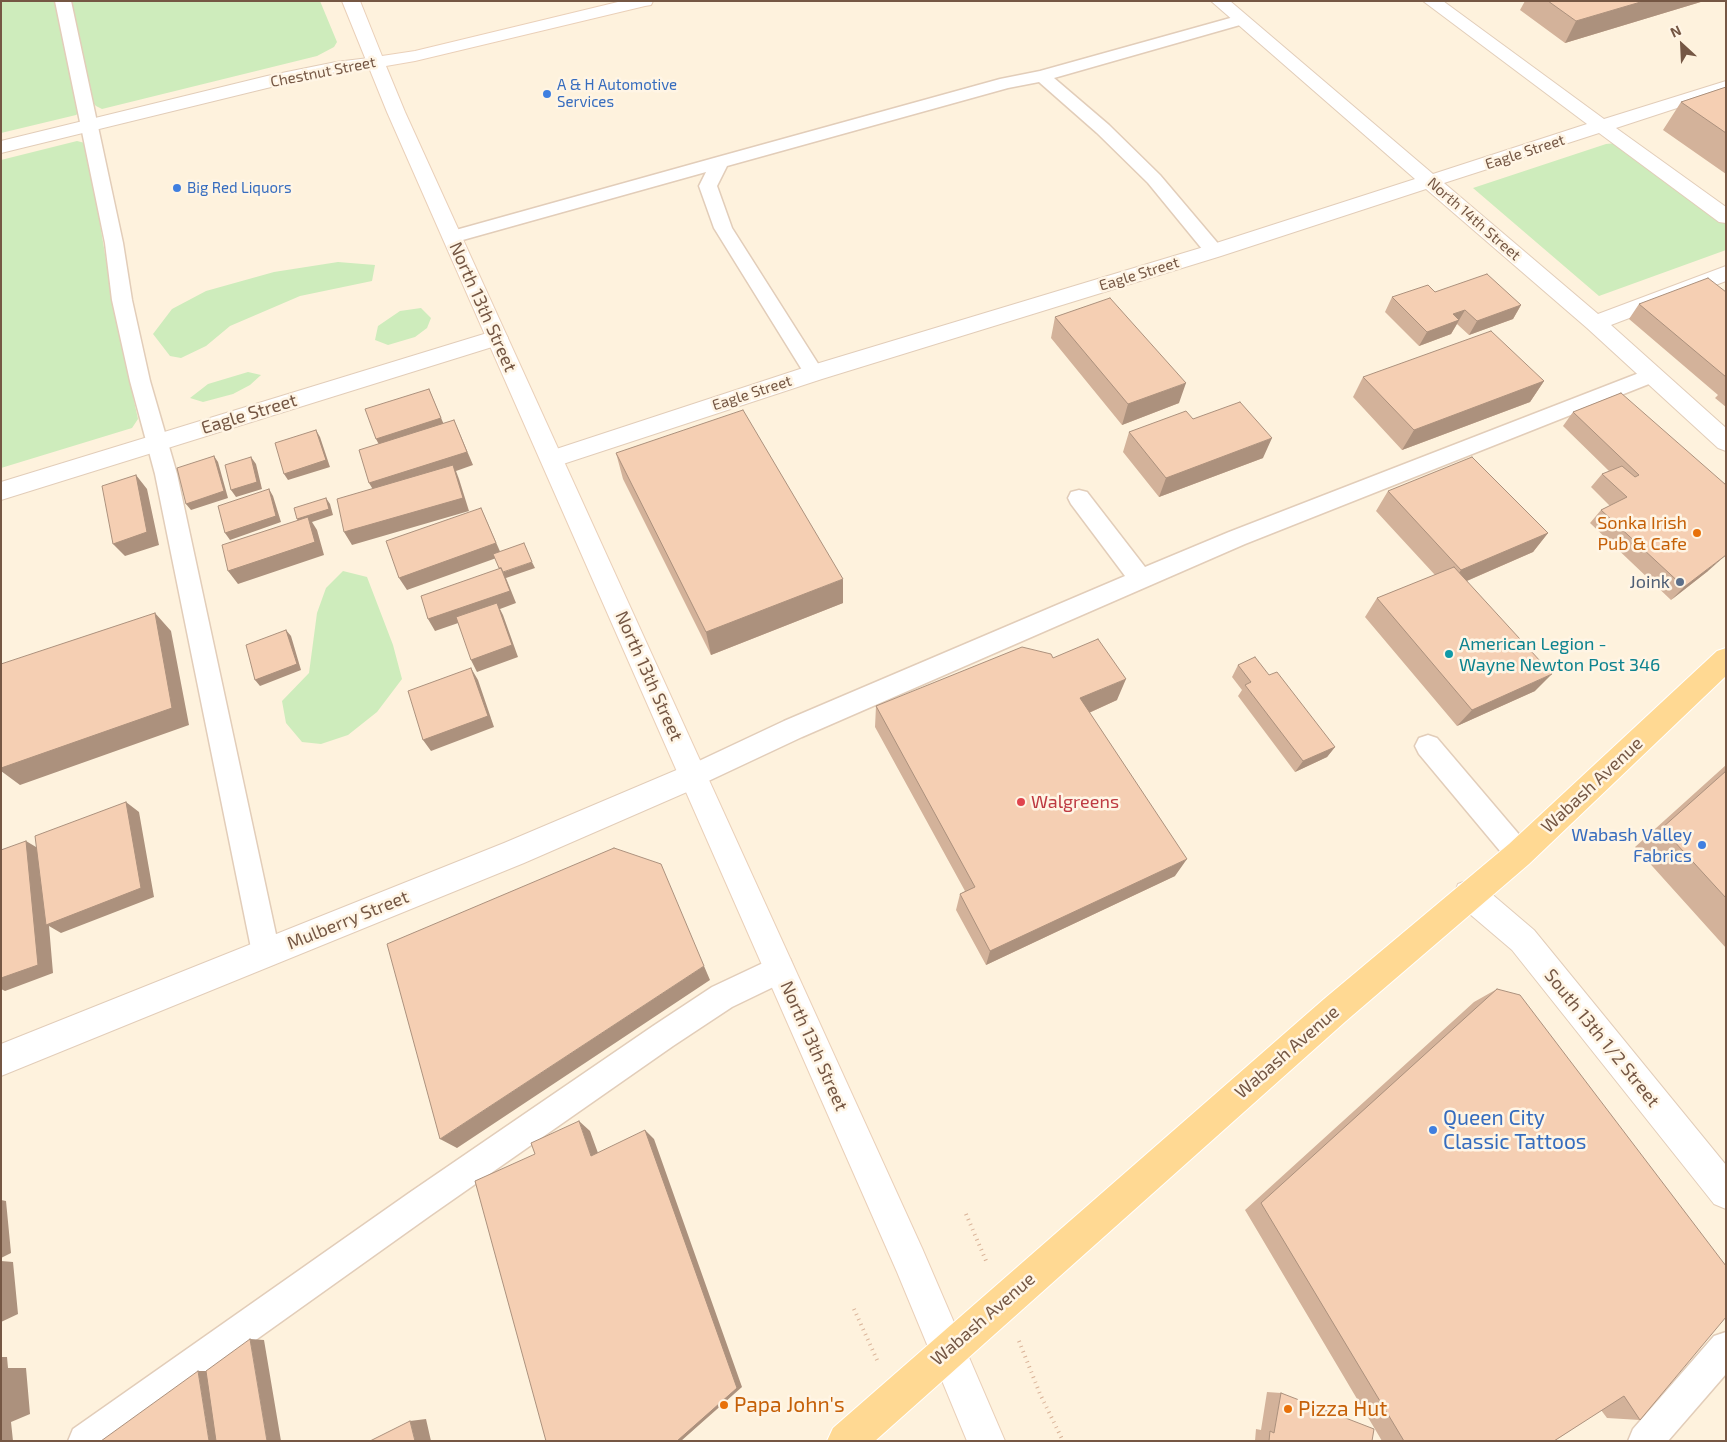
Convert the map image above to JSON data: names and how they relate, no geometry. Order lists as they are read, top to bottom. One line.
{"streets":{"main road":["Wabash Avenue"],"street":["Chestnut Street","Eagle Street","North 14th Street","North 13th Street","Mulberry Street","South 13th 1/2 Street"]},"crossings":[["Chestnut Street","North 13th Street"],["Eagle Street","North 14th Street"],["Eagle Street","North 13th Street"],["North 13th Street","Wabash Avenue"],["North 13th Street","Mulberry Street"],["Wabash Avenue","South 13th 1/2 Street"]],"places":["A & H Automotive Services","Big Red Liquors","Sonka Irish Pub & Cafe","Joink","American Legion - Wayne Newton Post 346","Walgreens","Wabash Valley Fabrics","Queen City Classic Tattoos","Papa John's","Pizza Hut"],"north":"top left"}
